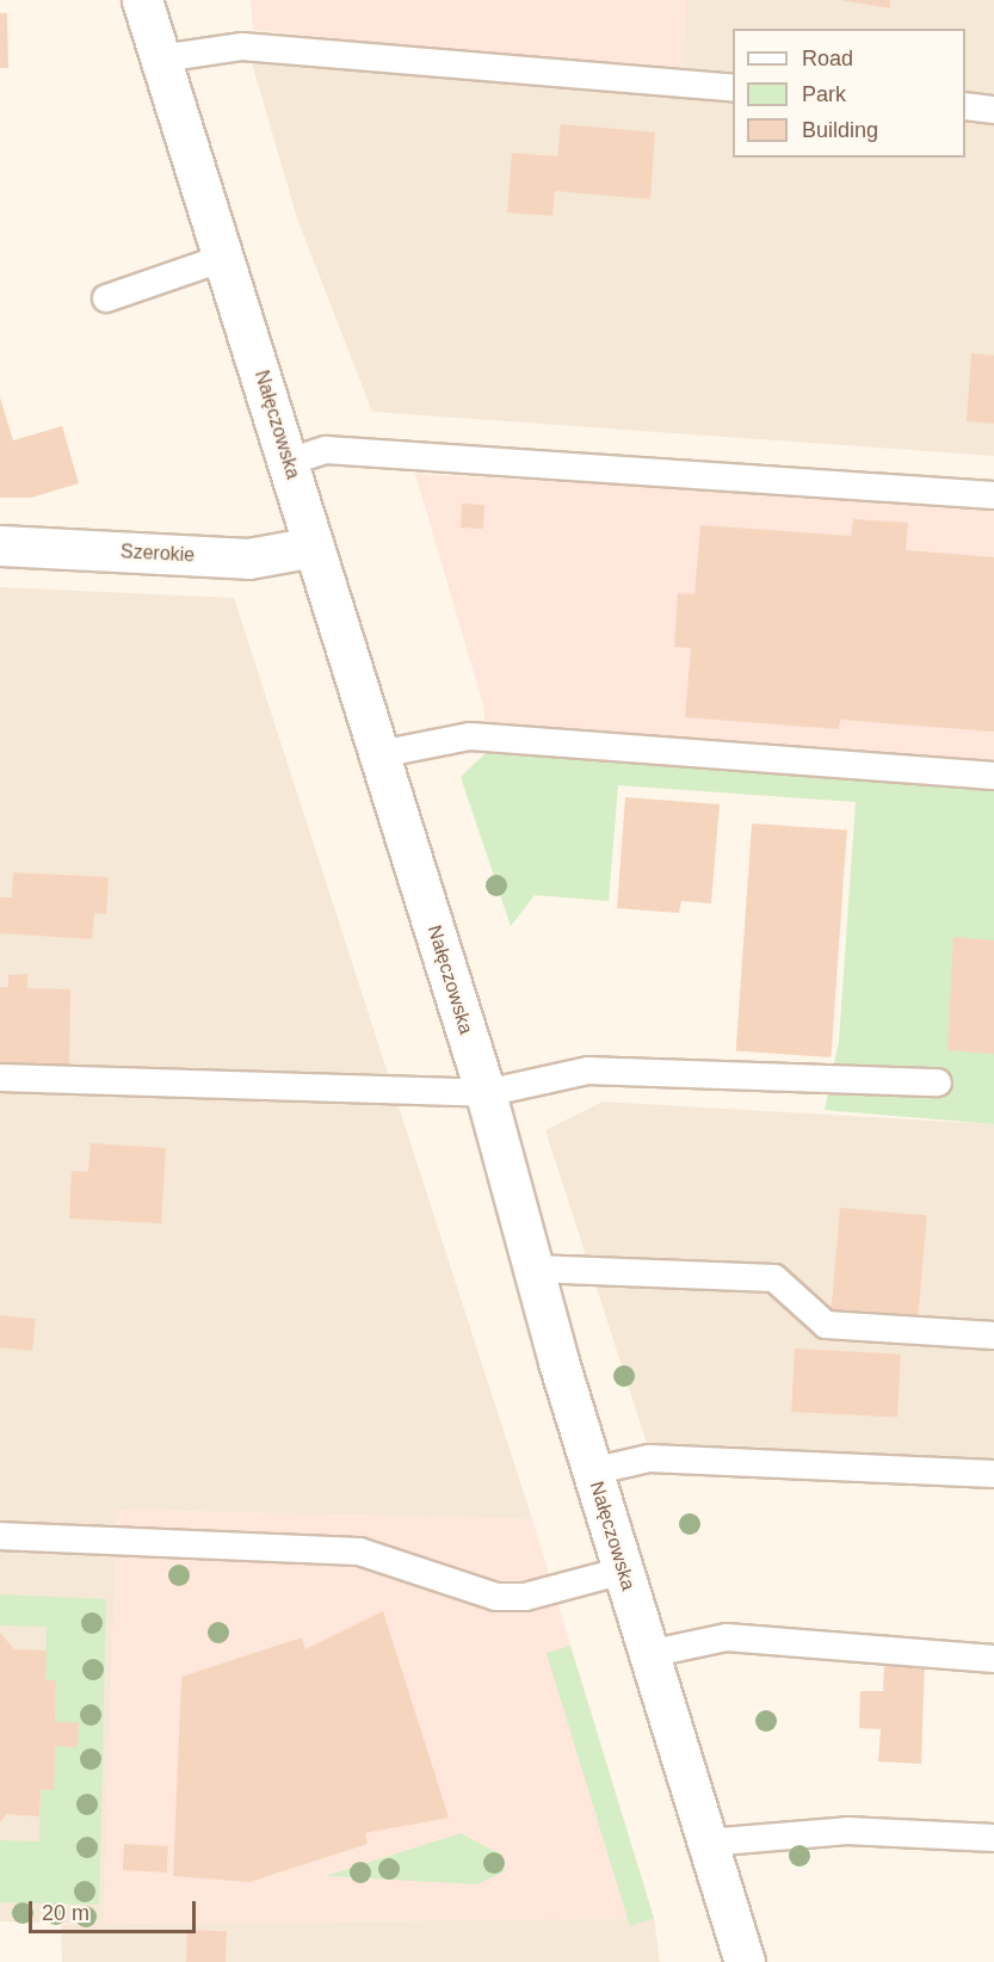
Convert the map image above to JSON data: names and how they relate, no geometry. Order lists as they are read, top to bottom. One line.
{"streets":{"main road":["Nałęczowska","Szerokie"]},"crossings":[["Nałęczowska","Szerokie"]],"legend":["Road","Park","Building"],"scale_bar":"20 m"}
